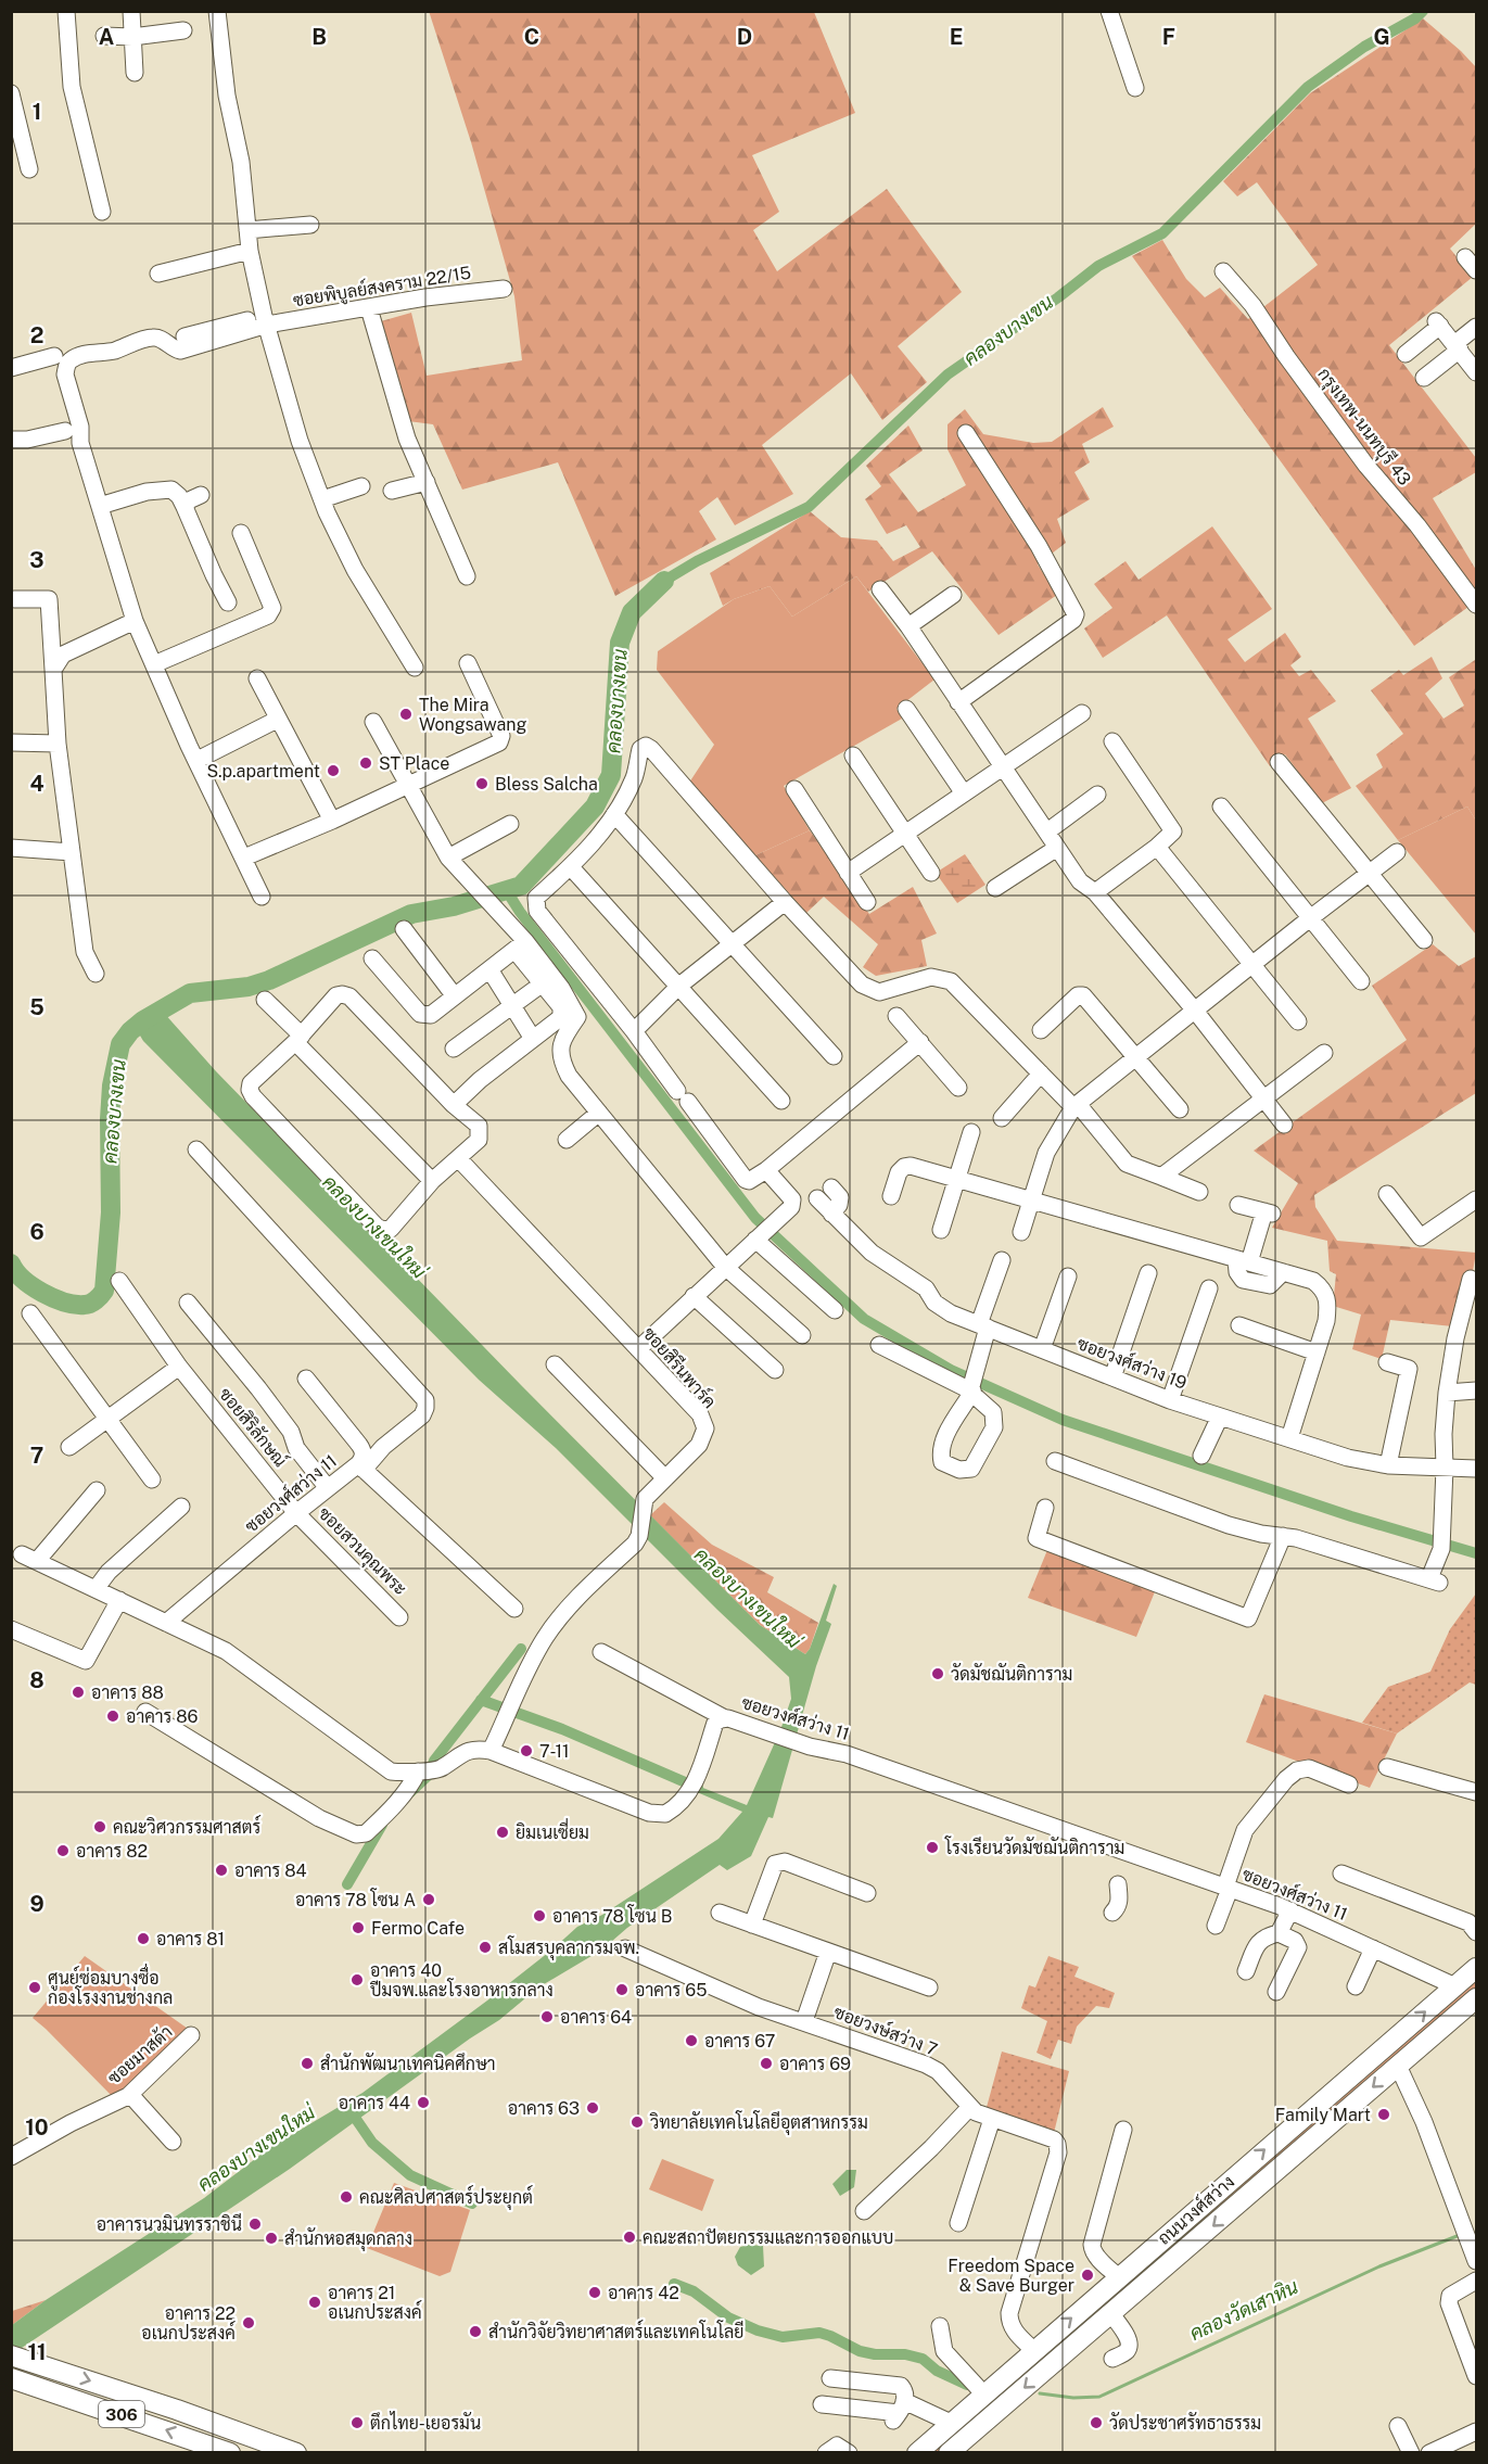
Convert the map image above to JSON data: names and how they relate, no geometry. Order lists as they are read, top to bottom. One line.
{"streets":{"main road":["ถนนวงศ์สว่าง","306"],"street":["ซอยพิบูลย์สงคราม 22/15","กรุงเทพ-นนทบุรี 43","ซอยวงศ์สว่าง 19","ซอยสิรีนพาร์ค","ซอยสิริลักษณ์","ซอยวงศ์สว่าง 11","ซอยสวนคุณพระ","ซอยวงษ์สว่าง 7","ซอยมาสด้า"]},"crossings":[["ซอยสิรีนพาร์ค","ซอยวงศ์สว่าง 11"],["ซอยสิริลักษณ์","ซอยวงศ์สว่าง 11"],["ซอยสิริลักษณ์","ซอยสวนคุณพระ"],["ซอยวงศ์สว่าง 11","ซอยสวนคุณพระ"],["ซอยวงศ์สว่าง 11","ถนนวงศ์สว่าง"],["ซอยวงษ์สว่าง 7","ถนนวงศ์สว่าง"]],"water":["คลองบางเขน","คลองบางเขนใหม่","คลองวัดเสาหิน"],"places":["The Mira Wongsawang","ST Place","S.p.apartment","Bless Salcha","วัดมัชฌันติการาม","อาคาร 88","อาคาร 86","7-11","คณะวิศวกรรมศาสตร์","ยิมเนเซี่ยม","โรงเรียนวัดมัชฌันติการาม","อาคาร 82","อาคาร 84","อาคาร 78 โซน A","อาคาร 78 โซน B","Fermo Cafe","อาคาร 81","สโมสรบุคลากรมจพ.","อาคาร 40 ปีมจพ.และโรงอาหารกลาง","ศูนย์ซ่อมบางซื่อ กองโรงงานช่างกล","อาคาร 65","อาคาร 64","อาคาร 67","สำนักพัฒนาเทคนิคศึกษา","อาคาร 69","อาคาร 44","อาคาร 63","Family Mart","วิทยาลัยเทคโนโลยีอุตสาหกรรม","คณะศิลปศาสตร์ประยุกต์","อาคารนวมินทรราชินี","คณะสถาปัตยกรรมและการออกแบบ","สำนักหอสมุดกลาง","Freedom Space & Save Burger","อาคาร 42","อาคาร 21 อเนกประสงค์","อาคาร 22 อเนกประสงค์","สำนักวิจัยวิทยาศาสตร์และเทคโนโลยี","ตึกไทย-เยอรมัน","วัดประชาศรัทธาธรรม"],"grid":{"columns":["A","B","C","D","E","F","G"],"rows":["1","2","3","4","5","6","7","8","9","10","11"]}}
